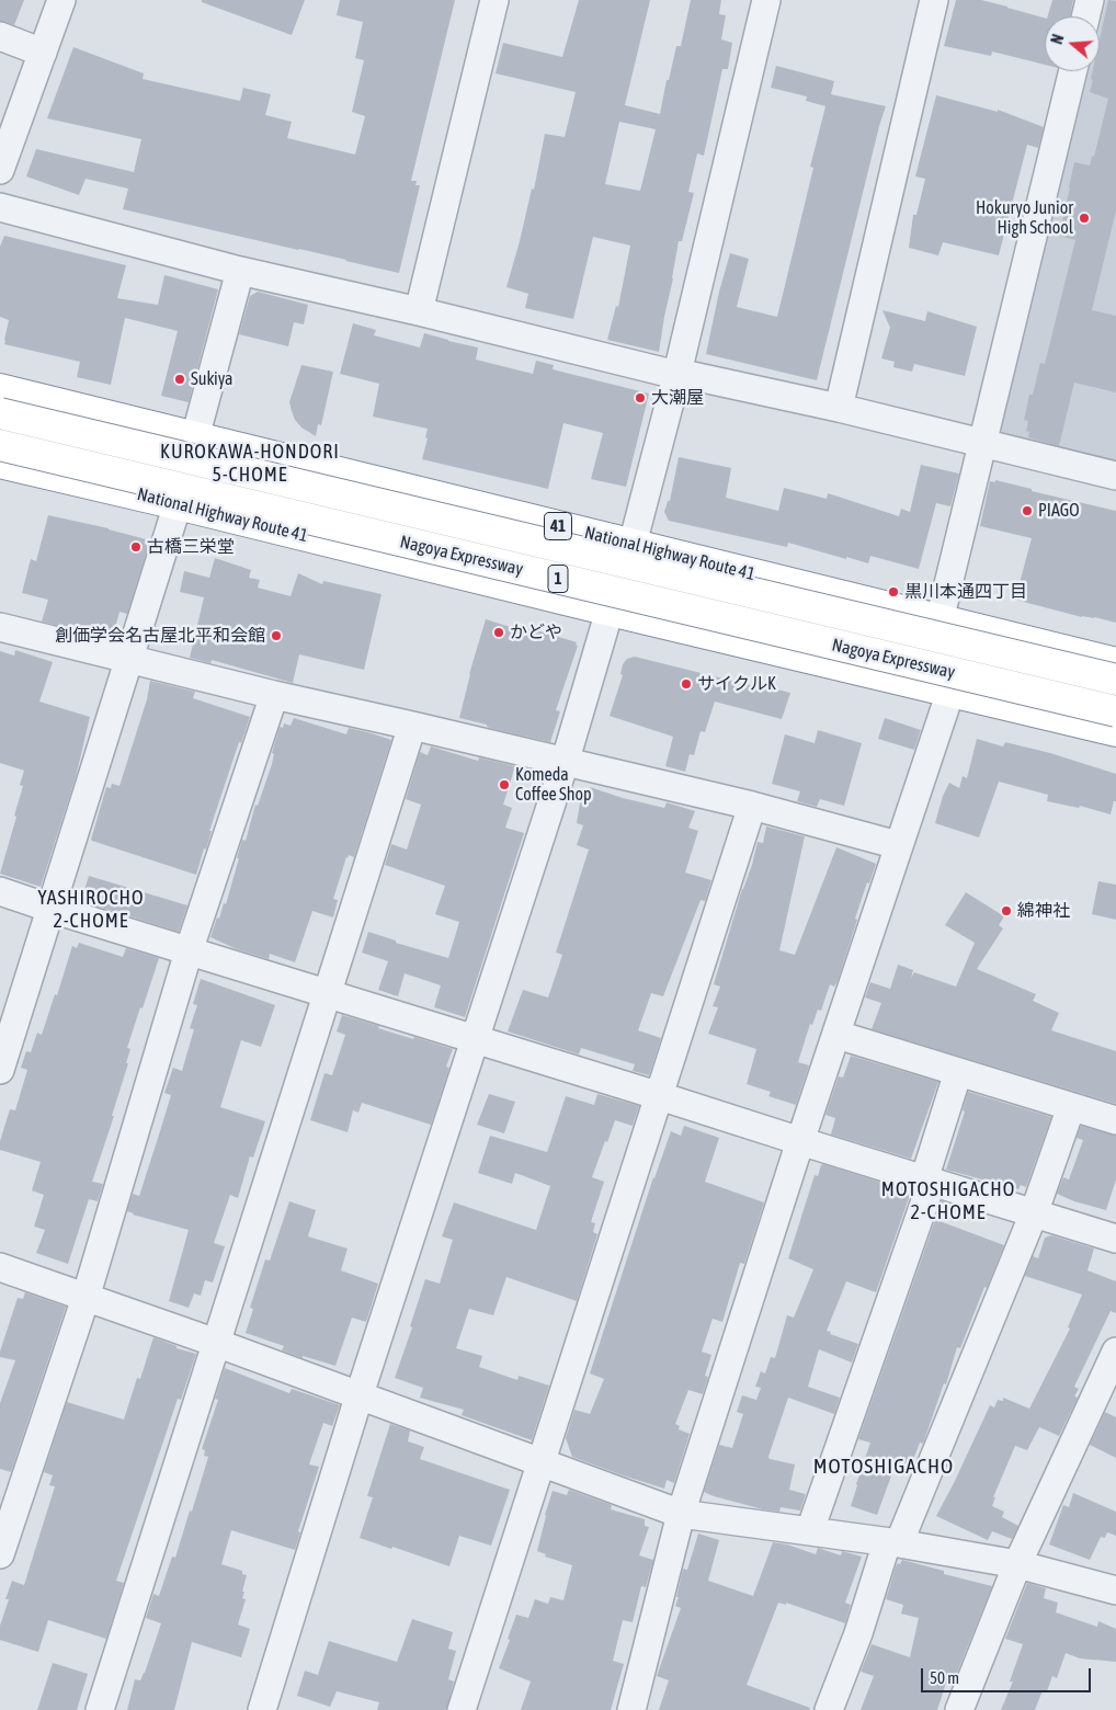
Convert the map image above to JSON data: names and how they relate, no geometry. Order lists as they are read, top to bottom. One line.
{"streets":{"highway":["National Highway Route 41","41","Nagoya Expressway","1"]},"districts":["KUROKAWA-HONDORI 5-CHOME","YASHIROCHO 2-CHOME","MOTOSHIGACHO 2-CHOME","MOTOSHIGACHO"],"places":["Hokuryo Junior High School","Sukiya","大潮屋","PIAGO","古橋三栄堂","黒川本通四丁目","かどや","創価学会名古屋北平和会館","サイクルK","Komeda Coffee Shop","綿神社"],"scale_bar":"50 m","north":"left"}
